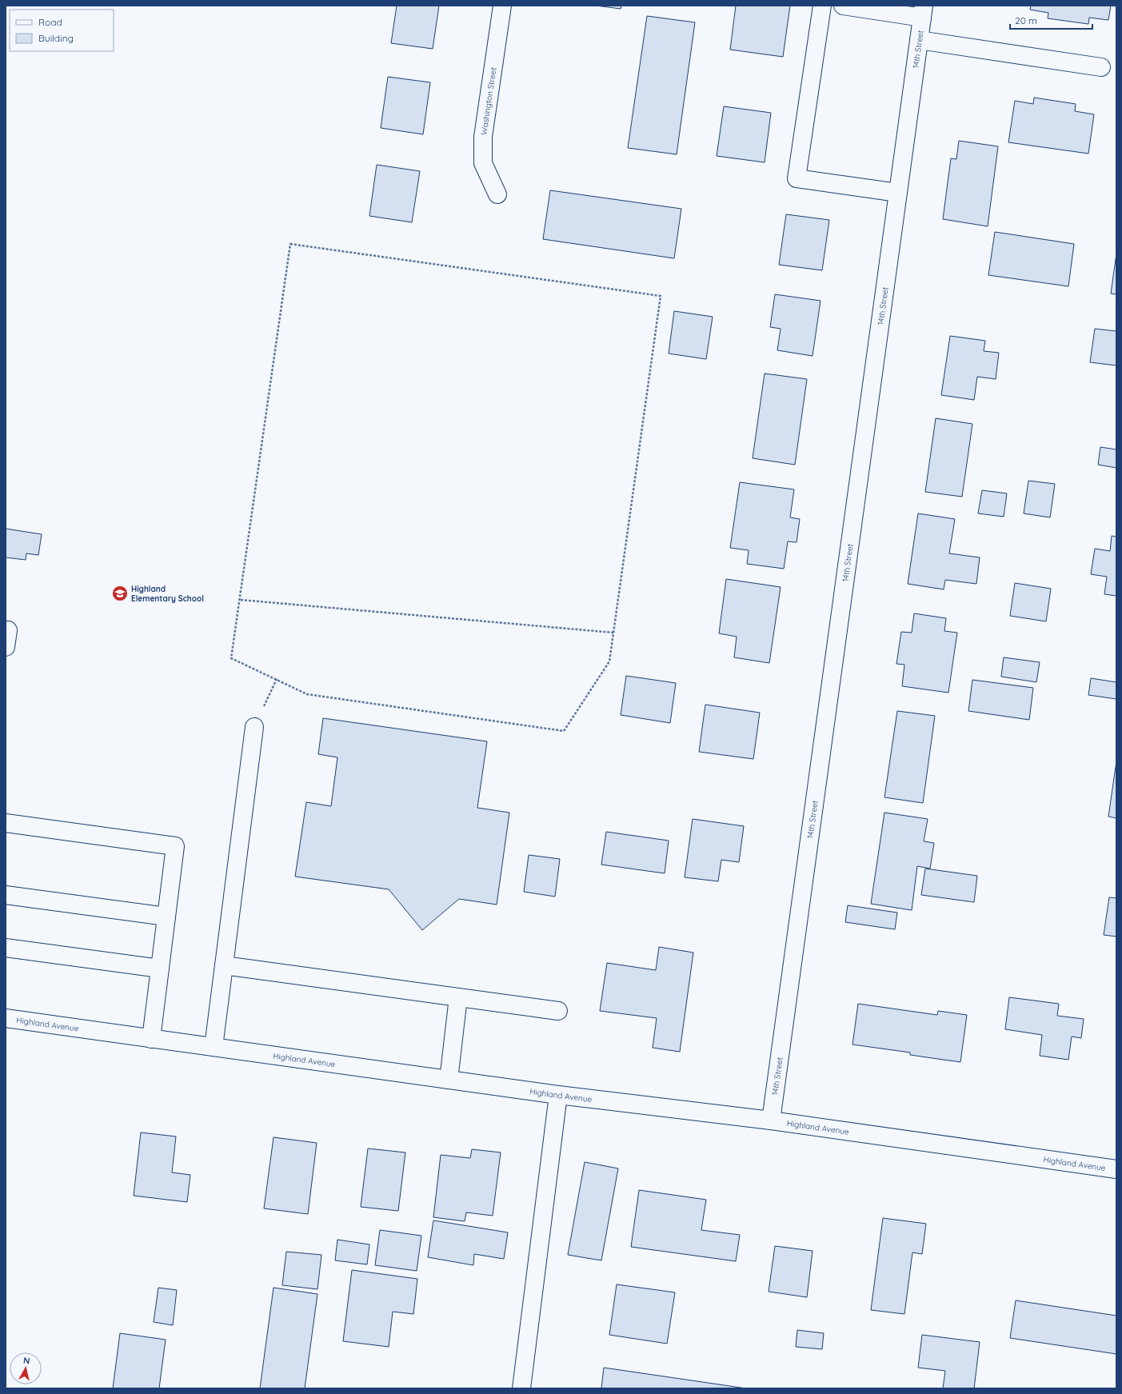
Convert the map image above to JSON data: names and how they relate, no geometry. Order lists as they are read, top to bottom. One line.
{"streets":{"street":["14th Street","Washington Street","Highland Avenue"]},"crossings":[["14th Street","Highland Avenue"]],"places":{"school or university":["Highland Elementary School"]},"legend":["Road","Building"],"scale_bar":"20 m","north":"top"}
